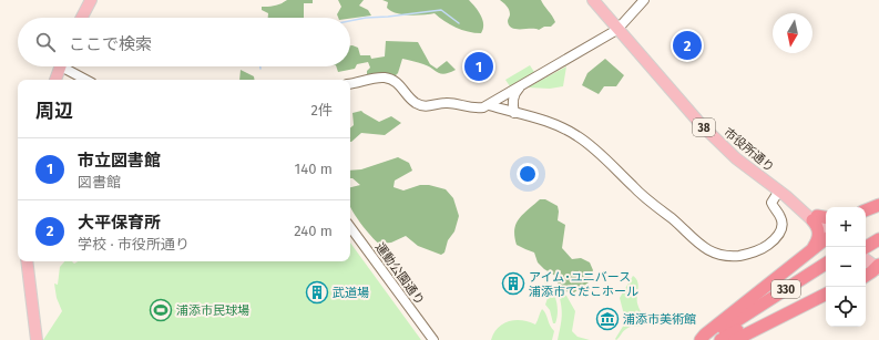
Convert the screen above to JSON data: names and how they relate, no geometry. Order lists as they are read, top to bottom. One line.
{"streets":{"highway":["330"],"main road":["38","市役所通り"],"street":["運動公園通り"]},"places":{"building":["アイム･ユニバース 浦添市てだこホール","武道場"],"sports":["浦添市民球場"],"museum":["浦添市美術館"]},"north":"bottom","page":{"search":"ここで検索","pins":["2","1"],"heading":["周辺","2件"],"list":[{"mark":"1","name":"市立図書館","note":"図書館","value":"140 m"},{"mark":"2","name":"大平保育所","note":"学校 · 市役所通り","value":"240 m"}],"map_buttons":["+","−"]}}
